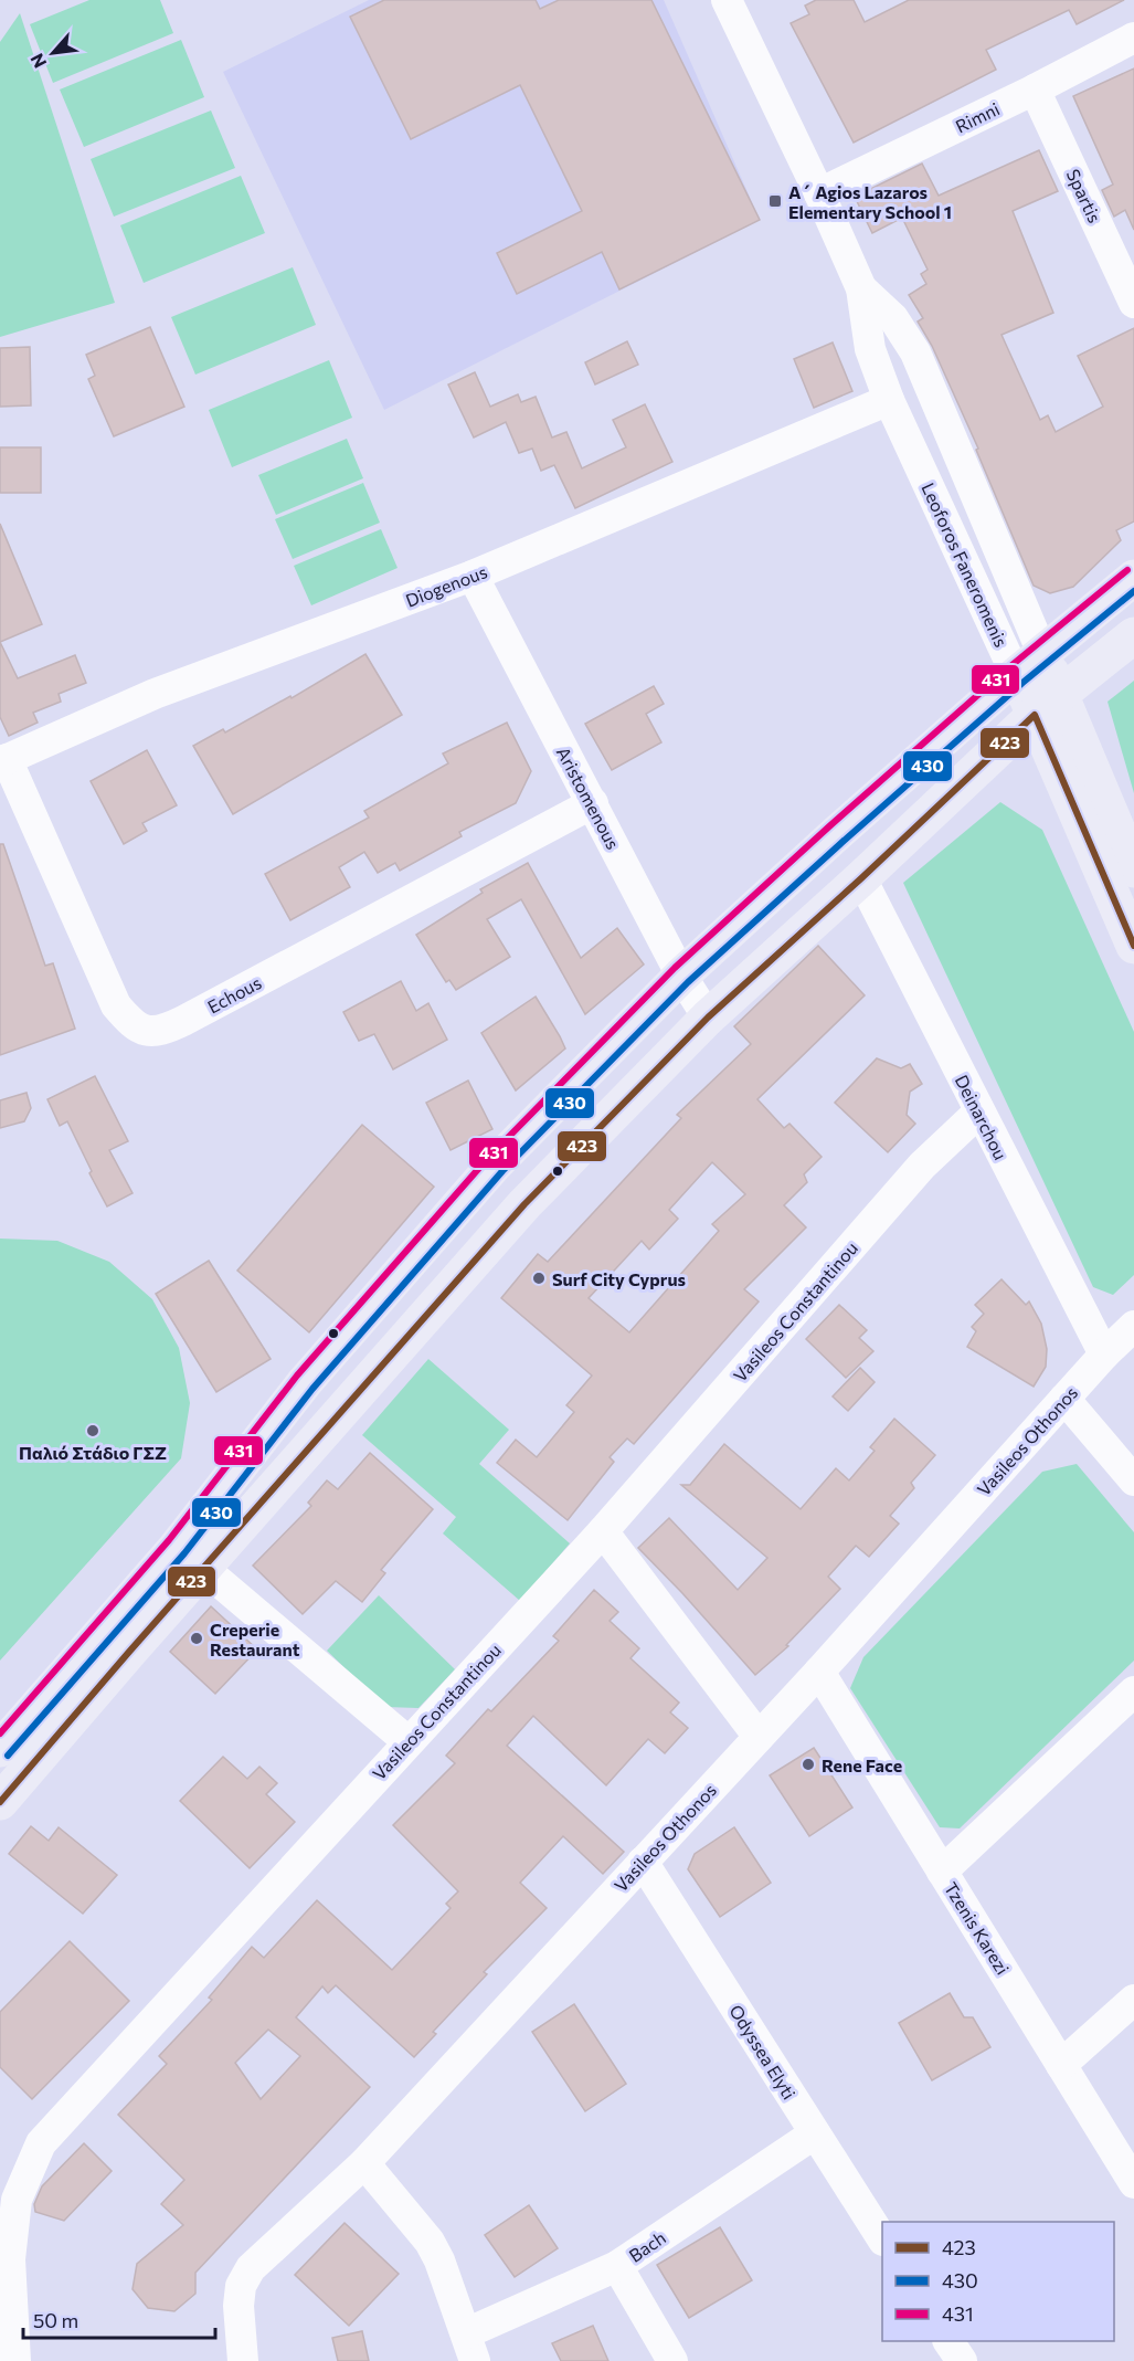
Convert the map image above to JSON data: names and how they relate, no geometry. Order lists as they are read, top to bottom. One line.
{"streets":{"main road":["Leoforos Faneromenis"],"street":["Rimni","Spartis","Diogenous","Aristomenous","Echous","Deinarchou","Vasileos Constantinou","Vasileos Othonos","Tzenis Karezi","Odyssea Elyti","Bach"]},"crossings":[["Rimni","Spartis"],["Rimni","Leoforos Faneromenis"],["Leoforos Faneromenis","Diogenous"],["Diogenous","Aristomenous"],["Diogenous","Echous"],["Aristomenous","Echous"],["Deinarchou","Vasileos Constantinou"],["Deinarchou","Vasileos Othonos"],["Vasileos Othonos","Tzenis Karezi"],["Vasileos Othonos","Odyssea Elyti"],["Odyssea Elyti","Bach"]],"places":{"transit":["A´ Agios Lazaros Elementary School 1"],"other":["Surf City Cyprus","Παλιό Στάδιο ΓΣΖ","Creperie Restaurant","Rene Face"]},"lines":["transit line 431","transit line 430","transit line 423"],"legend":["423","430","431"],"scale_bar":"50 m","north":"bottom left"}
